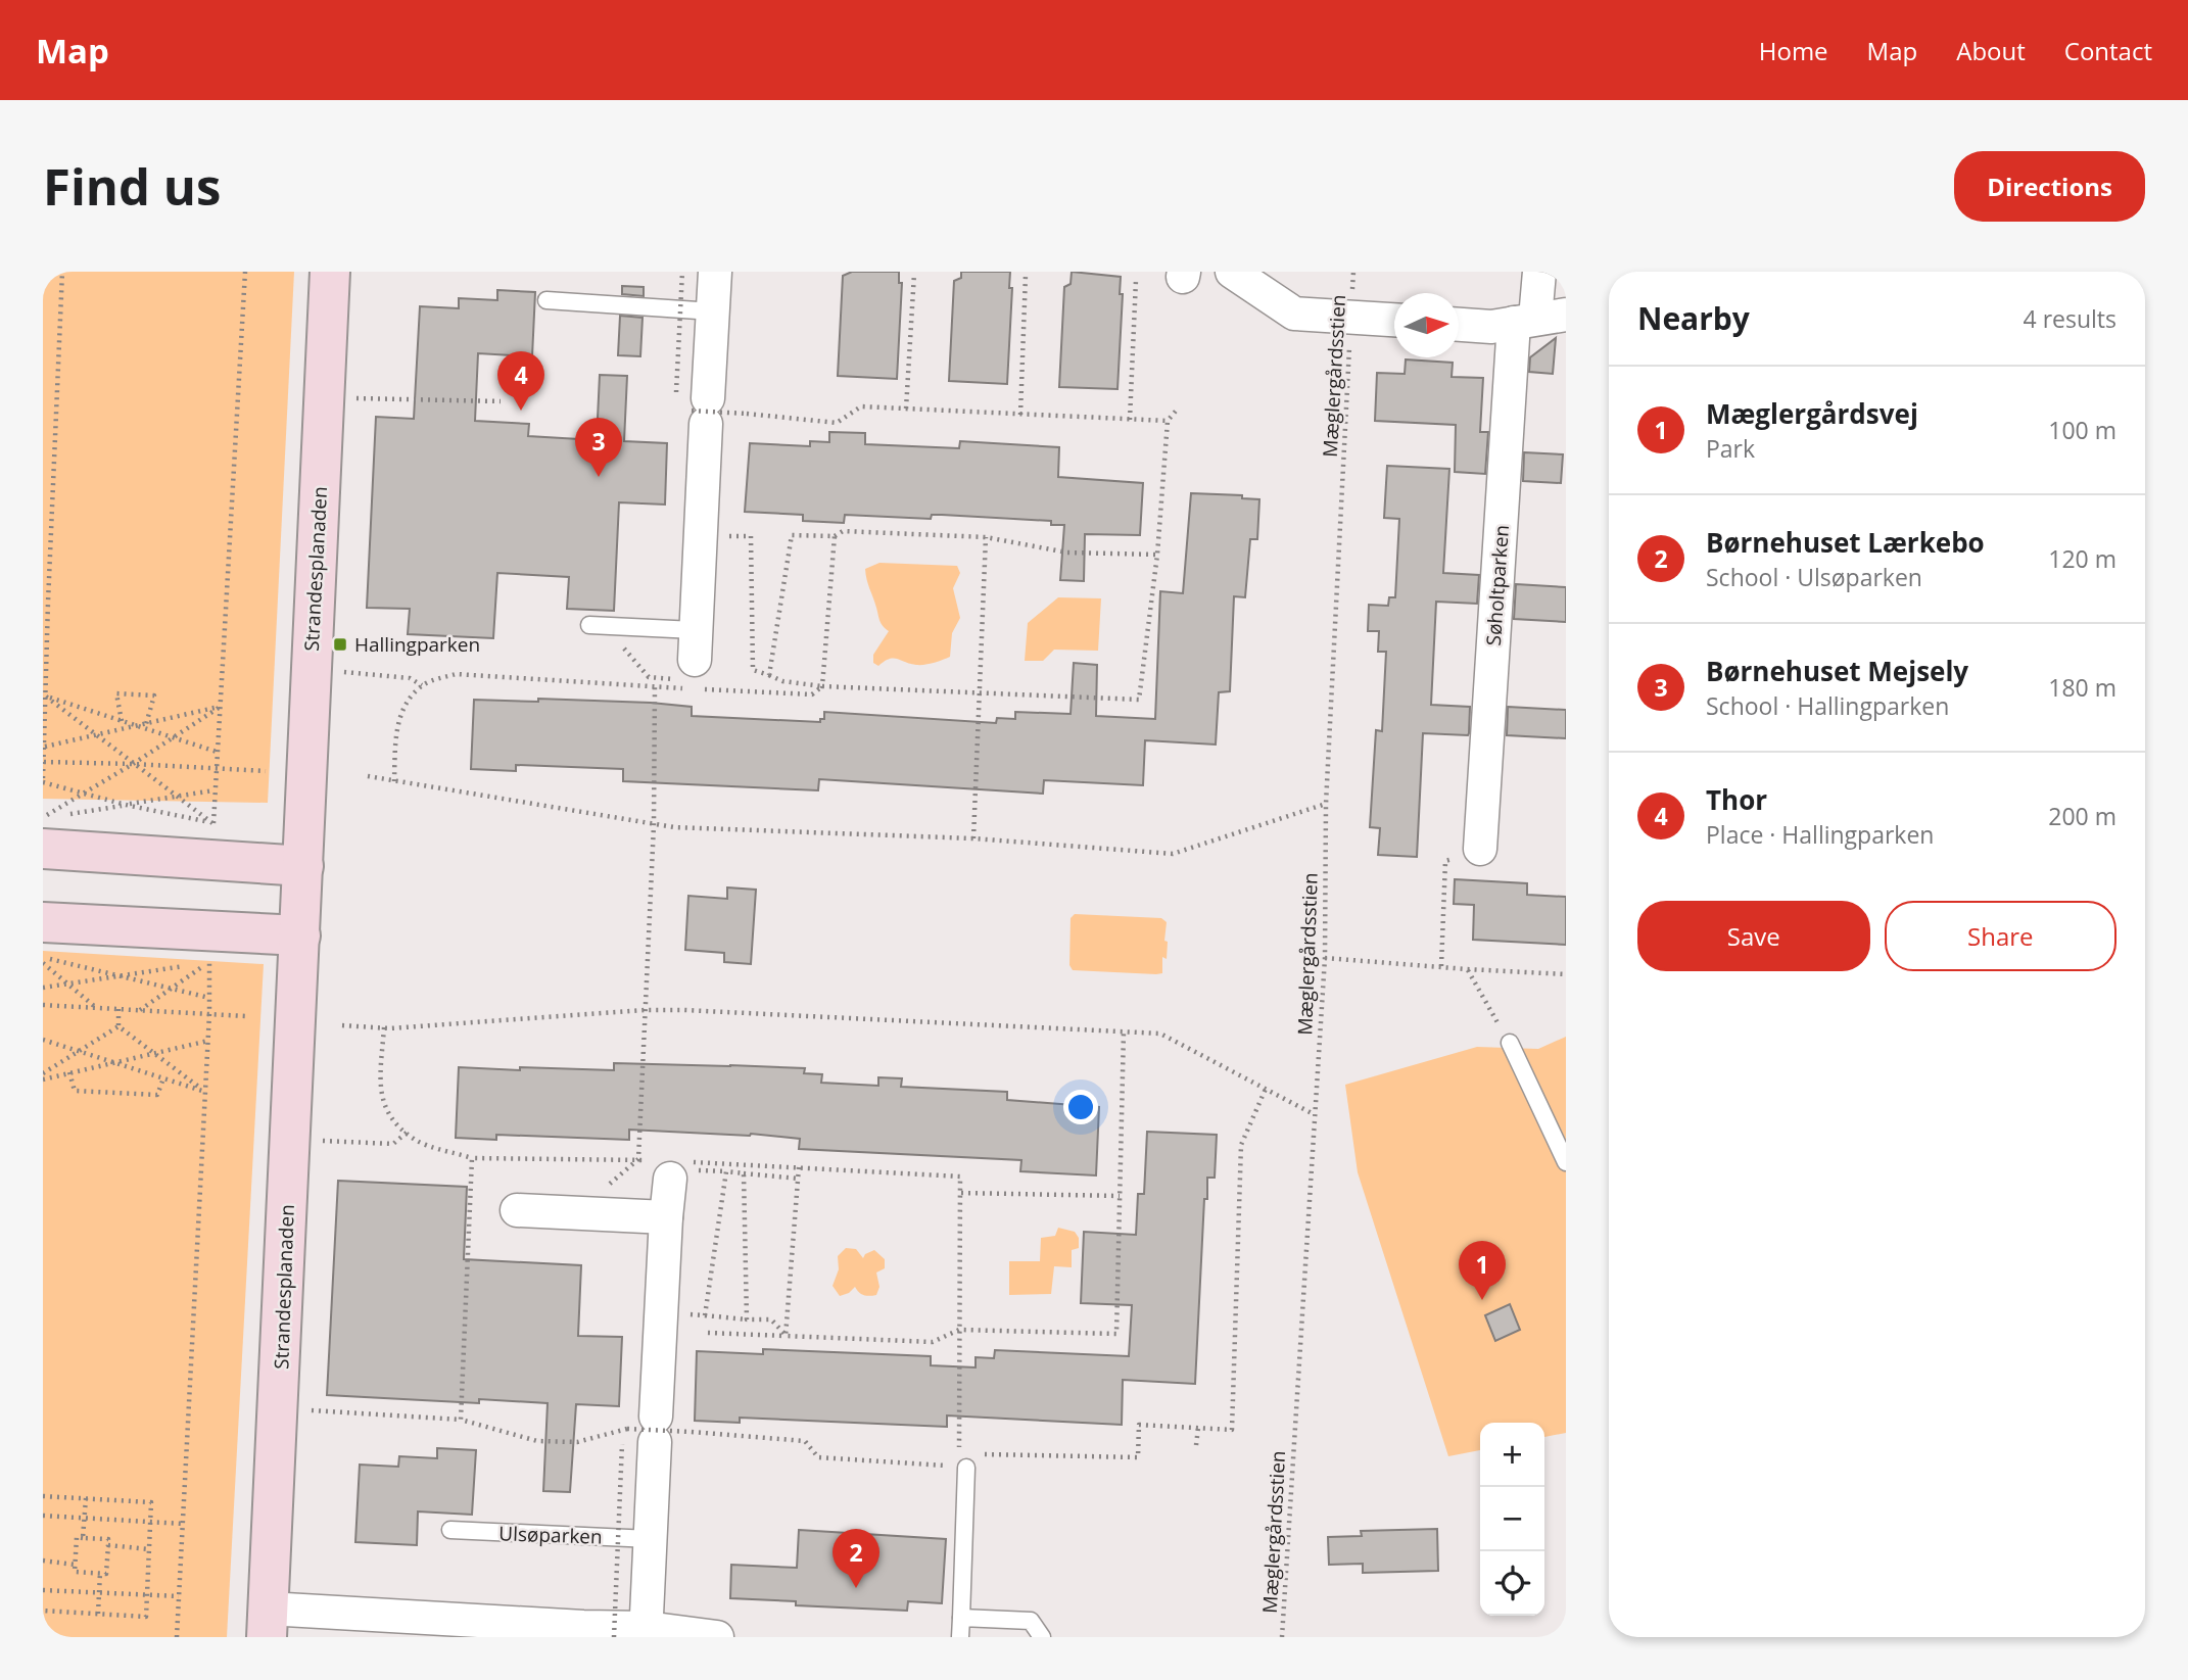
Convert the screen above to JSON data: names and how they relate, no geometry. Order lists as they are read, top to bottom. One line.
{"streets":{"street":["Strandesplanaden","Søholtparken"],"lane":["Ulsøparken"],"path":["Mæglergårdsstien"]},"places":{"transit":["Hallingparken"]},"north":"right","page":{"header":"Map","nav":["Home","Map","About","Contact"],"buttons":["Directions",["Save","Share"]],"title":"Find us","heading":["Nearby","4 results"],"pins":["4","3","1","2"],"list":[{"mark":"1","name":"Mæglergårdsvej","note":"Park","value":"100 m"},{"mark":"2","name":"Børnehuset Lærkebo","note":"School · Ulsøparken","value":"120 m"},{"mark":"3","name":"Børnehuset Mejsely","note":"School · Hallingparken","value":"180 m"},{"mark":"4","name":"Thor","note":"Place · Hallingparken","value":"200 m"}],"map_buttons":["+","−"]}}
